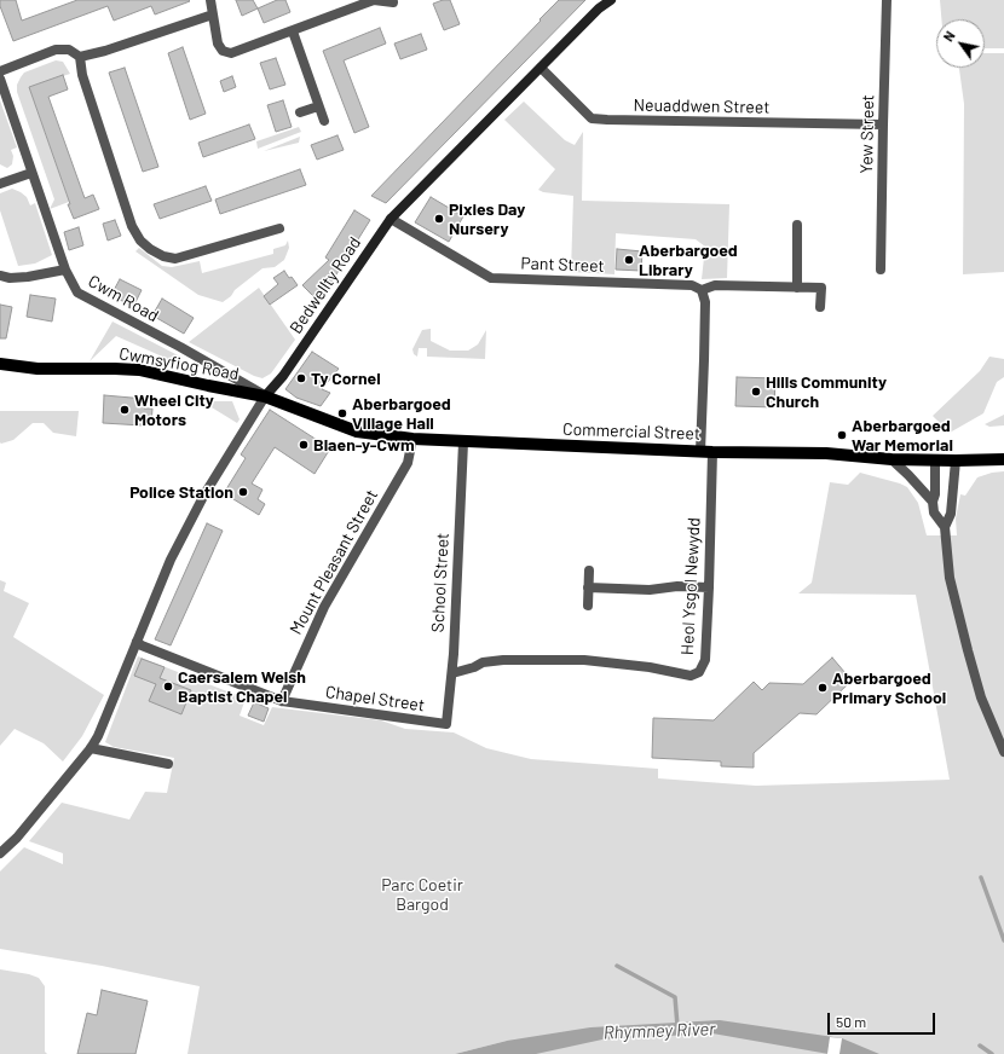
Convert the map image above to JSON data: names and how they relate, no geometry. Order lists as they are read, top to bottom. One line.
{"streets":{"main road":["Bedwellty Road","Cwmsyfiog Road","Commercial Street"],"street":["Neuaddwen Street","Yew Street","Pant Street","Cwm Road","Mount Pleasant Street","School Street","Heol Ysgol Newydd","Chapel Street"]},"crossings":[["Neuaddwen Street","Yew Street"],["Neuaddwen Street","Bedwellty Road"],["Pant Street","Bedwellty Road"],["Bedwellty Road","Cwm Road"],["Bedwellty Road","Cwmsyfiog Road"],["Bedwellty Road","Commercial Street"],["Bedwellty Road","Chapel Street"],["Cwm Road","Cwmsyfiog Road"],["Cwm Road","Commercial Street"],["Cwmsyfiog Road","Commercial Street"],["Commercial Street","Mount Pleasant Street"],["Commercial Street","School Street"],["Commercial Street","Heol Ysgol Newydd"],["Mount Pleasant Street","Chapel Street"],["School Street","Heol Ysgol Newydd"],["School Street","Chapel Street"]],"water":["Rhymney River"],"parks":["Parc Coetir Bargod"],"places":["Pixies Day Nursery","Aberbargoed Library","Ty Cornel","Hills Community Church","Wheel City Motors","Aberbargoed Village Hall","Aberbargoed War Memorial","Blaen-y-Cwm","Police Station","Caersalem Welsh Baptist Chapel","Aberbargoed Primary School"],"scale_bar":"50 m","north":"top left"}
